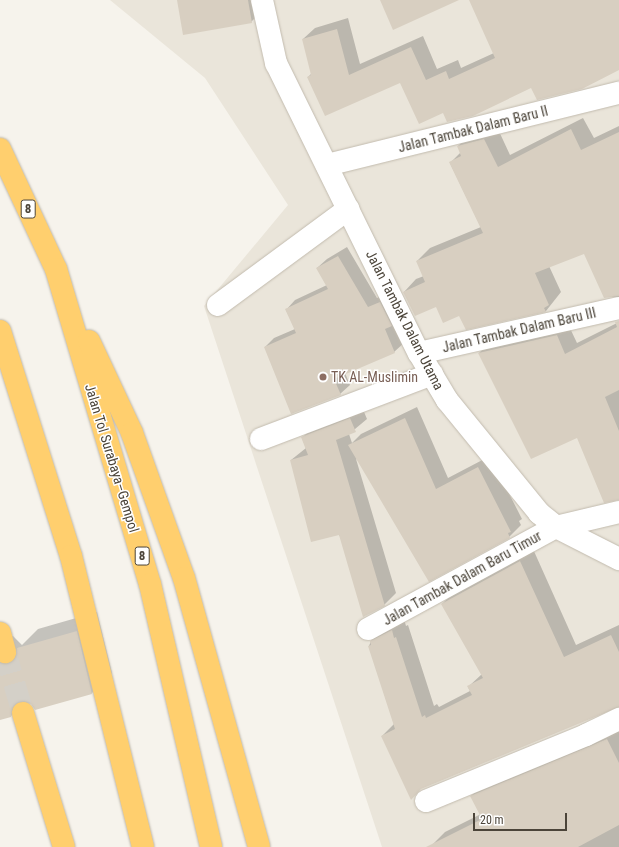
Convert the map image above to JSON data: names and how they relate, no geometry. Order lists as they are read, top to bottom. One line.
{"streets":{"highway":["8","Jalan Tol Surabaya–Gempol"],"street":["Jalan Tambak Dalam Baru II","Jalan Tambak Dalam Utama","Jalan Tambak Dalam Baru III","Jalan Tambak Dalam Baru Timur"]},"crossings":[["Jalan Tambak Dalam Baru II","Jalan Tambak Dalam Utama"],["Jalan Tambak Dalam Utama","Jalan Tambak Dalam Baru III"],["Jalan Tambak Dalam Utama","Jalan Tambak Dalam Baru Timur"]],"places":["TK AL-Muslimin"],"scale_bar":"20 m"}
